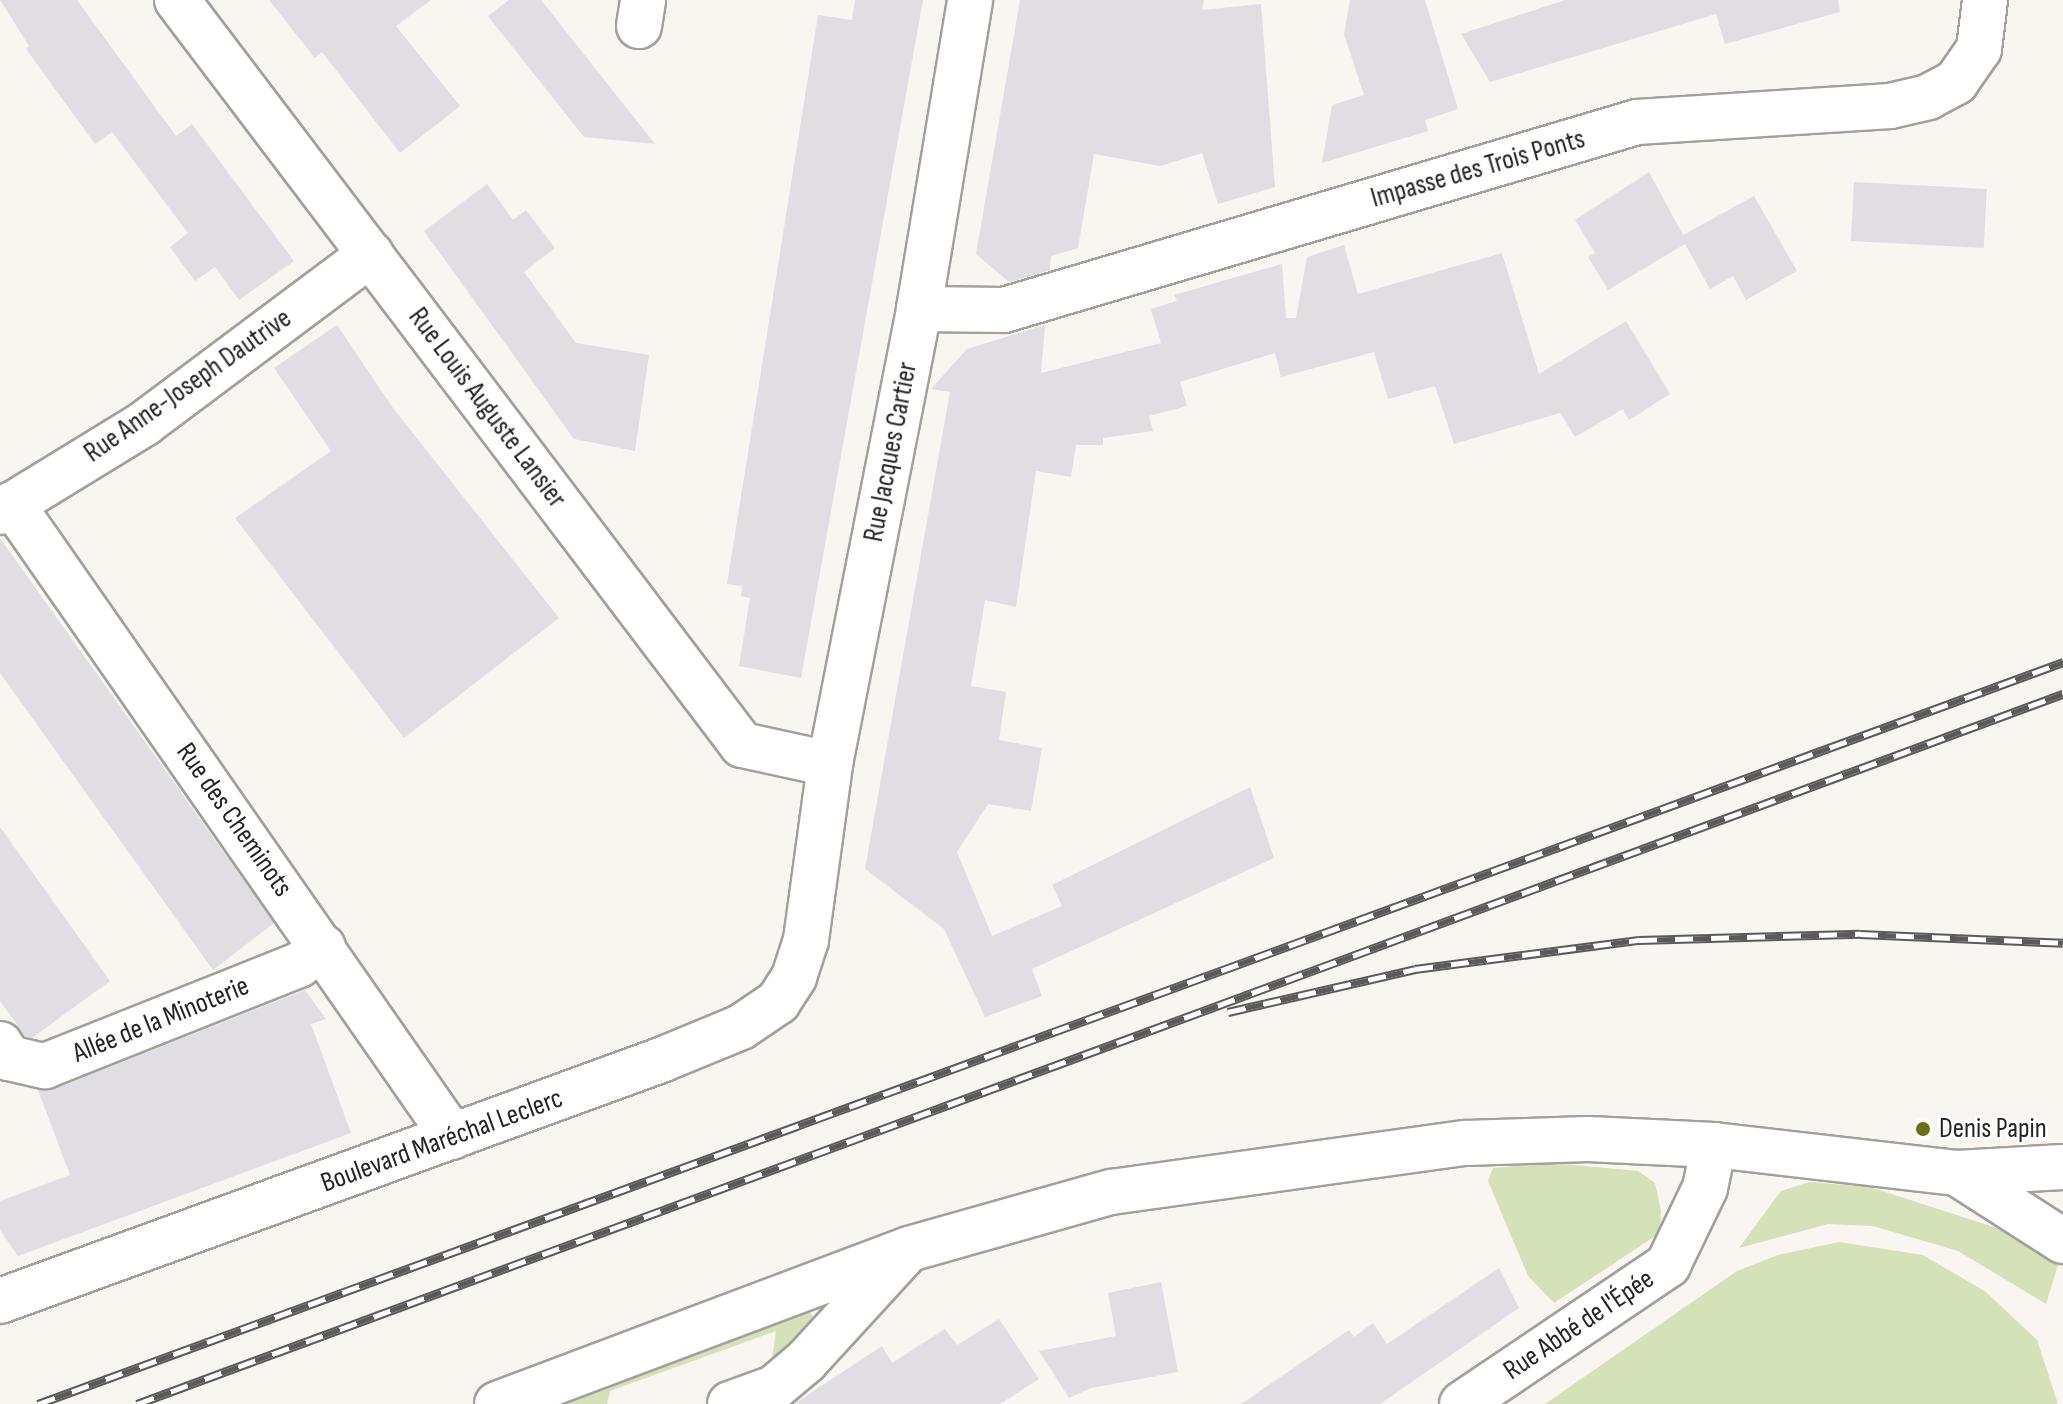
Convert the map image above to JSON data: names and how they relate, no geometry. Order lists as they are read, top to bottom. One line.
{"streets":{"street":["Impasse des Trois Ponts","Rue Anne-Joseph Dautrive","Rue Louis Auguste Lansier","Rue Jacques Cartier","Rue des Cheminots","Allée de la Minoterie","Boulevard Maréchal Leclerc","Rue Abbé de l'Épée"]},"crossings":[["Impasse des Trois Ponts","Rue Jacques Cartier"],["Rue Anne-Joseph Dautrive","Rue Louis Auguste Lansier"],["Rue Anne-Joseph Dautrive","Rue des Cheminots"],["Rue Louis Auguste Lansier","Rue Jacques Cartier"],["Rue Jacques Cartier","Boulevard Maréchal Leclerc"],["Rue des Cheminots","Allée de la Minoterie"],["Rue des Cheminots","Boulevard Maréchal Leclerc"]],"places":["Denis Papin"]}
